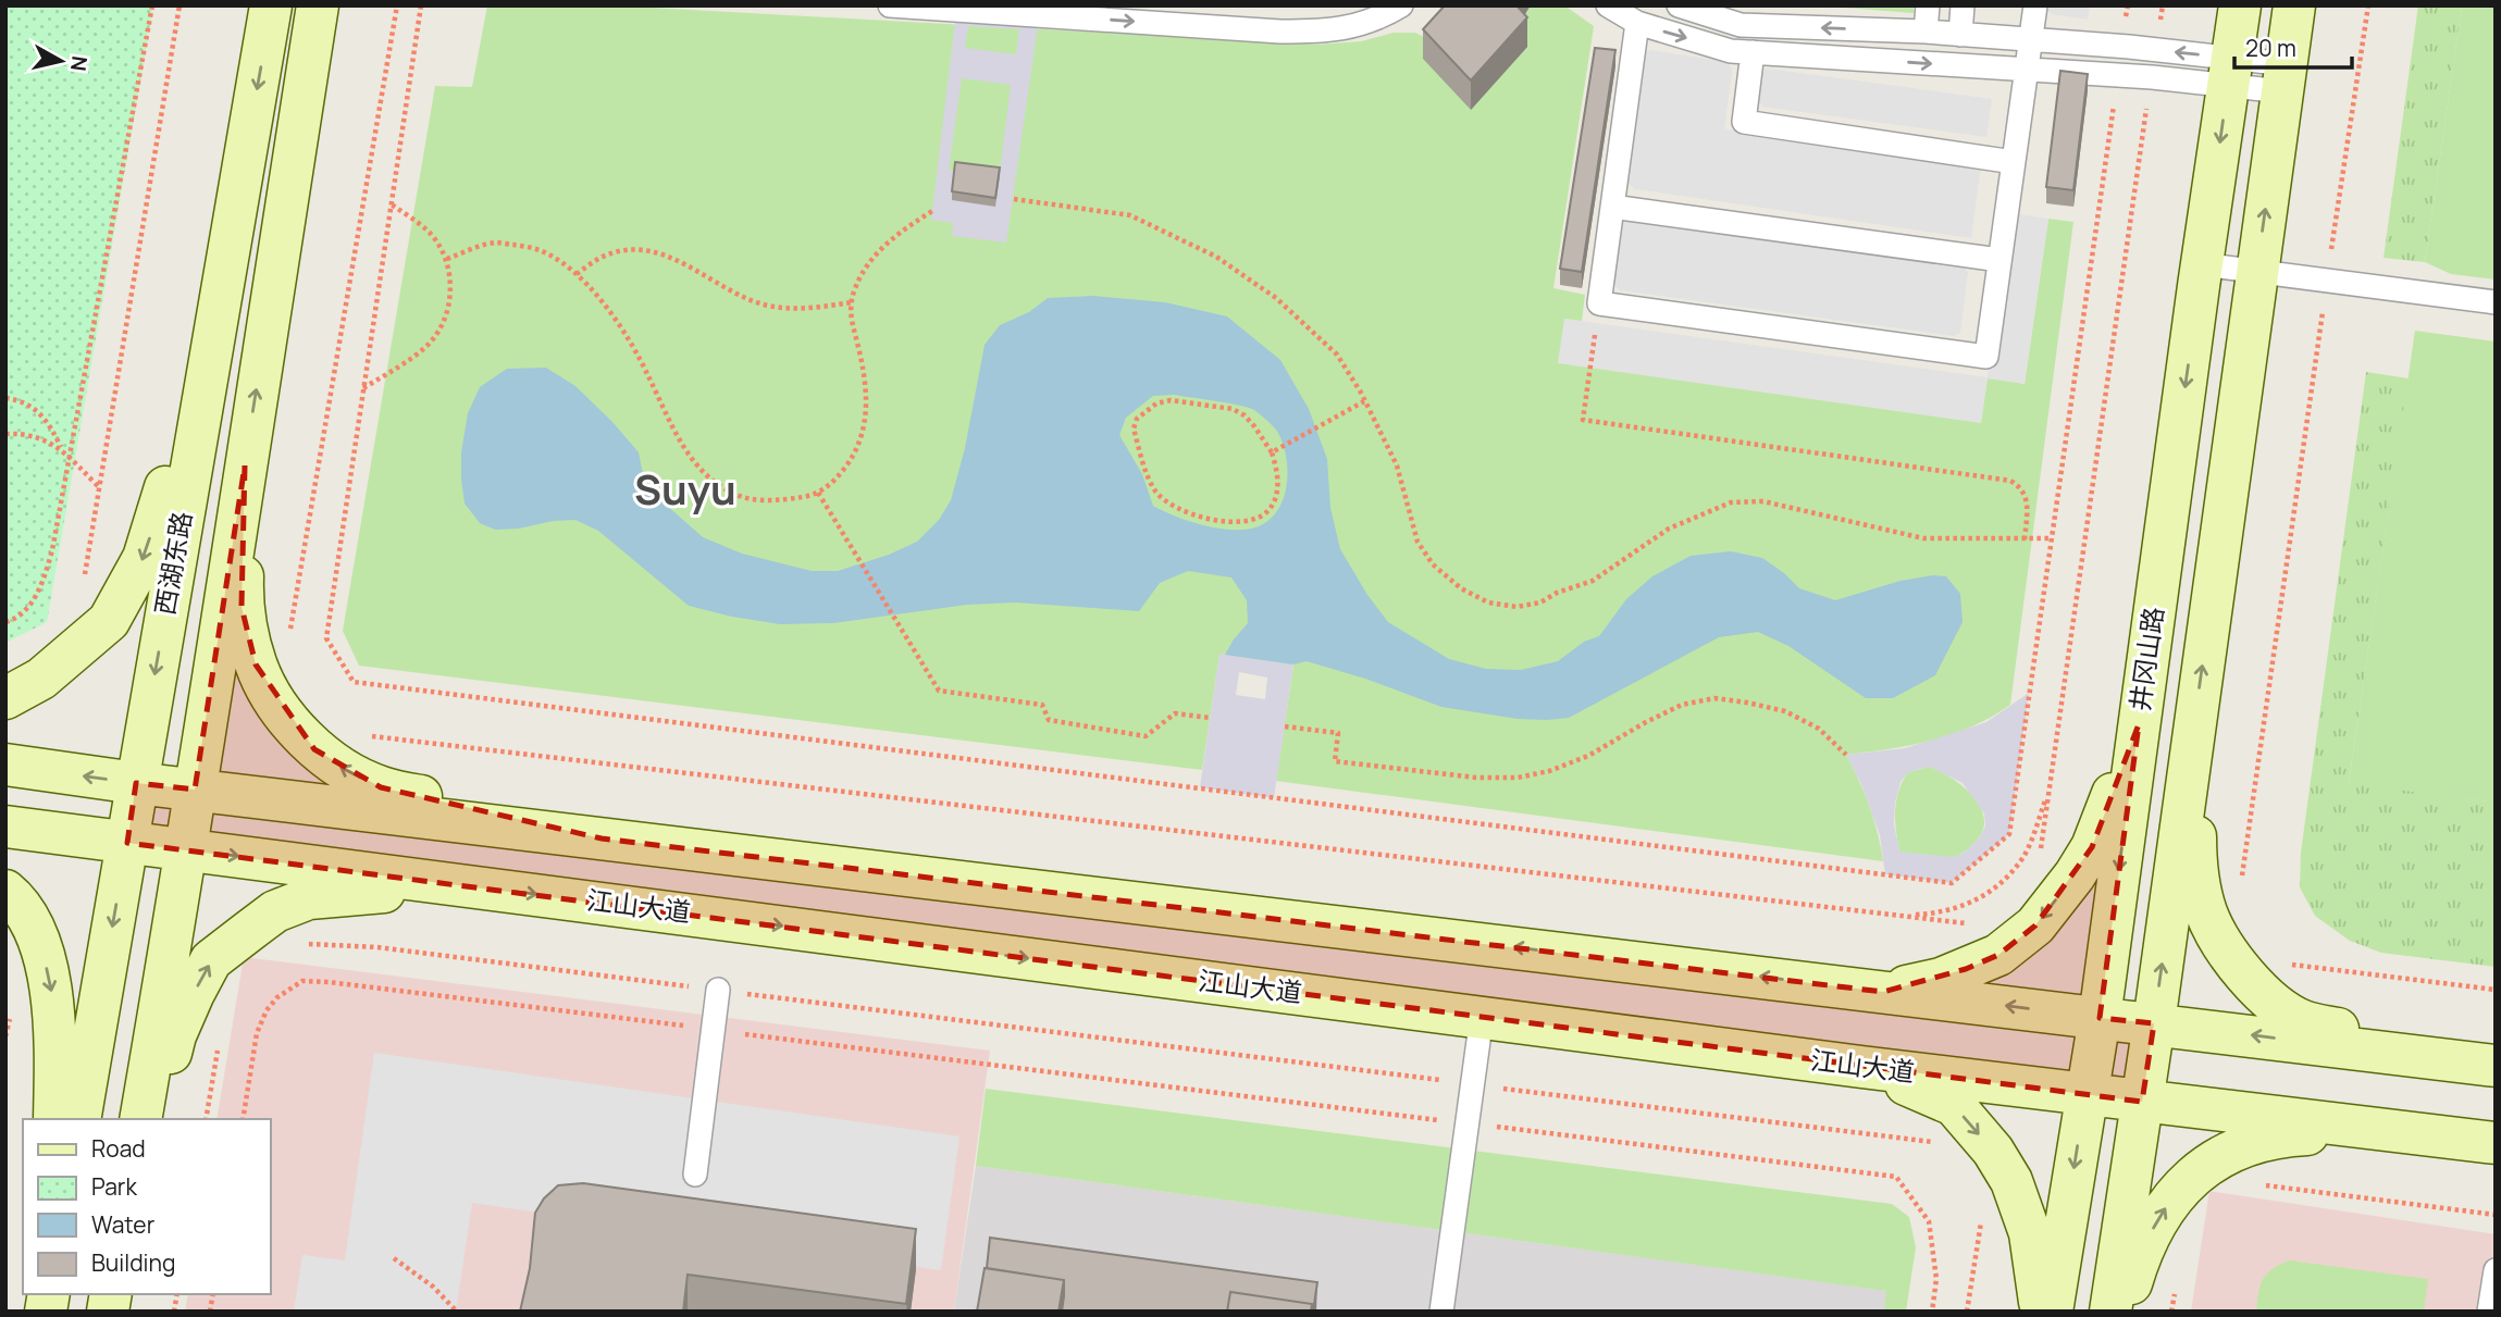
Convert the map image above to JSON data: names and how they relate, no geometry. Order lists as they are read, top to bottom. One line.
{"streets":{"main road":["西湖东路","井冈山路","江山大道"]},"crossings":[["西湖东路","江山大道"],["井冈山路","江山大道"]],"districts":["Suyu"],"legend":["Road","Park","Water","Building"],"scale_bar":"20 m","north":"right"}
